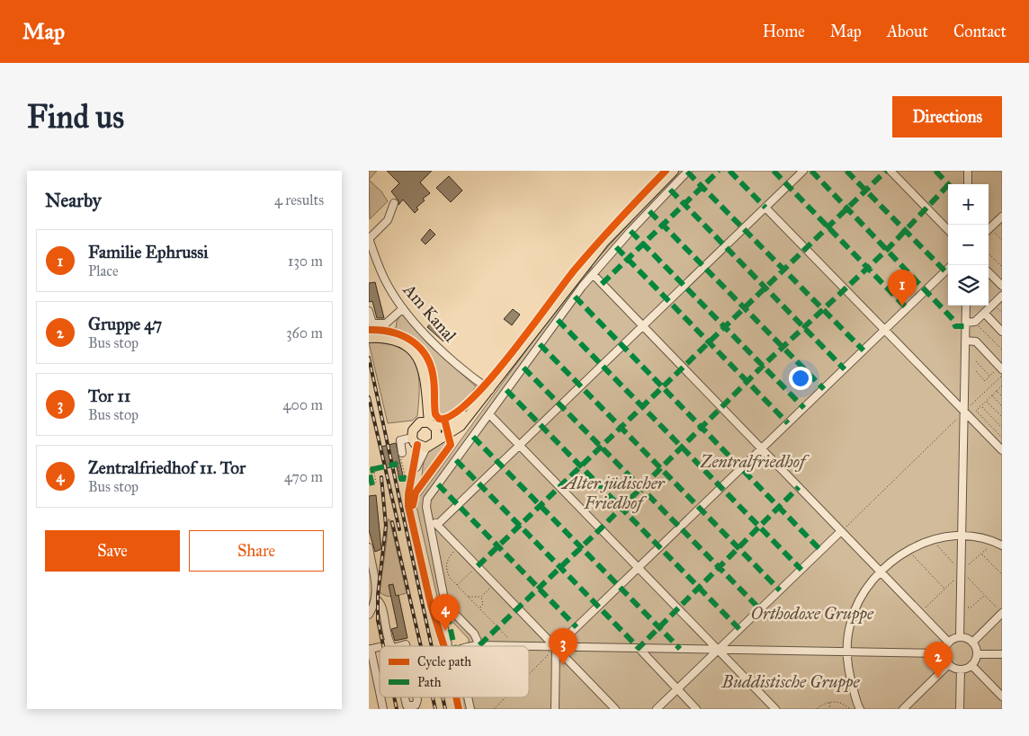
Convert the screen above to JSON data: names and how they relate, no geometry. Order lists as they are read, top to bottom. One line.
{"streets":{"street":["Am Kanal"]},"parks":["Zentralfriedhof","Alter jüdischer Friedhof","Orthodoxe Gruppe","Buddistische Gruppe"],"legend":["Cycle path","Path"],"page":{"header":"Map","nav":["Home","Map","About","Contact"],"buttons":["Directions",["Save","Share"]],"title":"Find us","heading":["Nearby","4 results"],"map_buttons":["+","−"],"list":[{"mark":"1","name":"Familie Ephrussi","note":"Place","value":"130 m"},{"mark":"2","name":"Gruppe 47","note":"Bus stop","value":"360 m"},{"mark":"3","name":"Tor 11","note":"Bus stop","value":"400 m"},{"mark":"4","name":"Zentralfriedhof 11. Tor","note":"Bus stop","value":"470 m"}],"pins":["1","4","3","2"]}}
